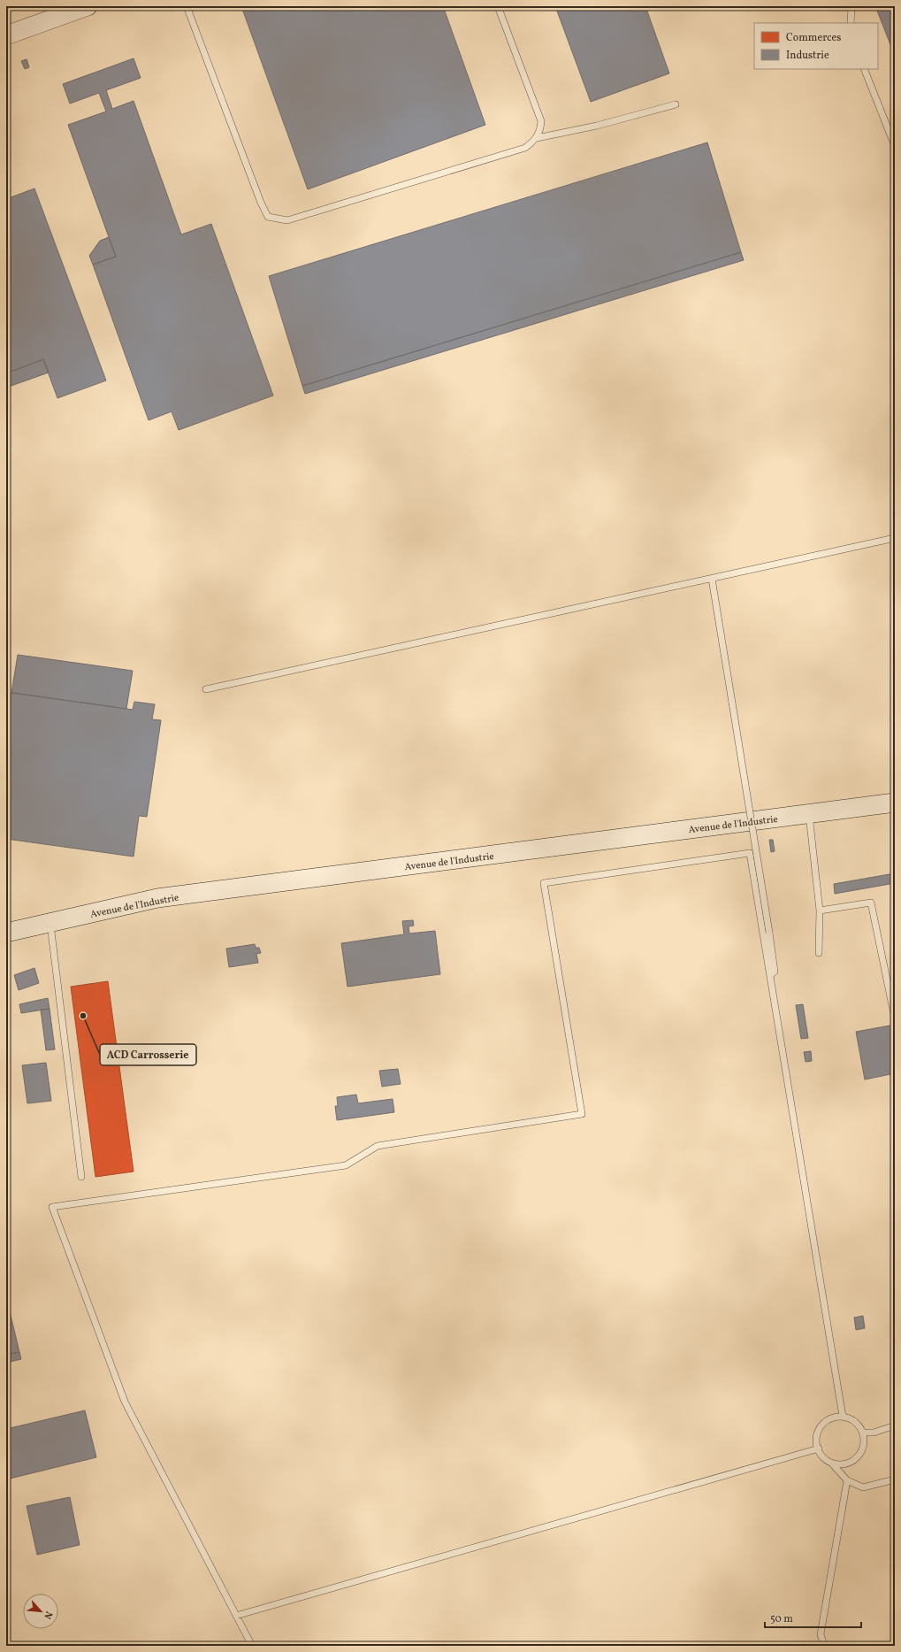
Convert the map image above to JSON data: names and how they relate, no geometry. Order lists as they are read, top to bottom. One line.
{"streets":{"street":["Avenue de l'Industrie"]},"places":["ACD Carrosserie"],"legend":["Commerces","Industrie"],"scale_bar":"50 m","north":"bottom right"}
